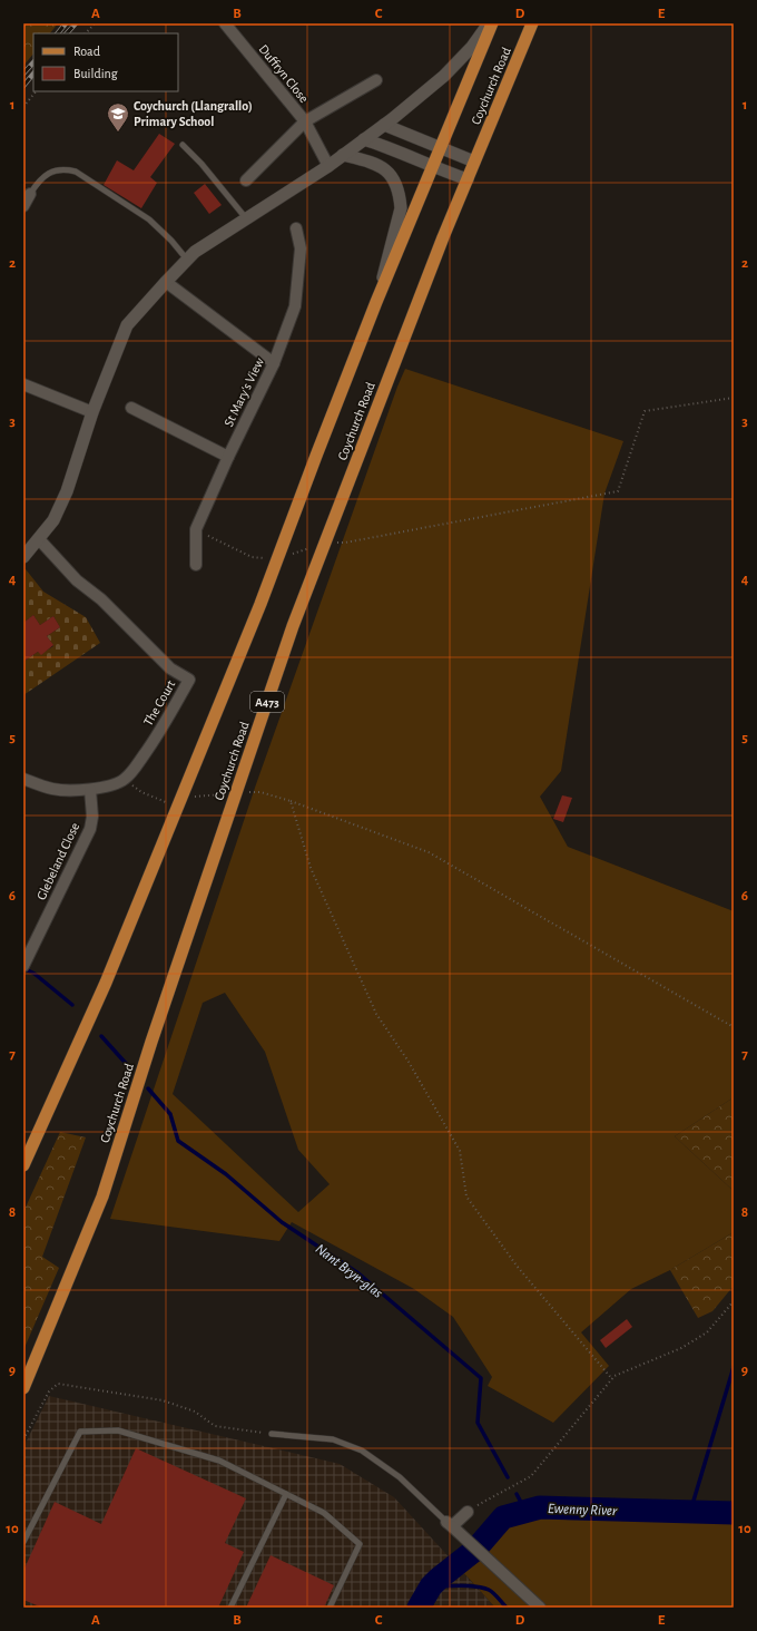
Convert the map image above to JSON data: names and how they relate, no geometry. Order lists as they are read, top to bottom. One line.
{"streets":{"main road":["Coychurch Road","A473"],"street":["Duffryn Close","St Mary's View","The Court","Glebeland Close"]},"water":["Nant Bryn-glas","Ewenny River"],"places":{"school or university":["Coychurch (Llangrallo) Primary School"]},"legend":["Road","Building"],"grid":{"columns":["A","B","C","D","E"],"rows":["1","2","3","4","5","6","7","8","9","10"]}}
